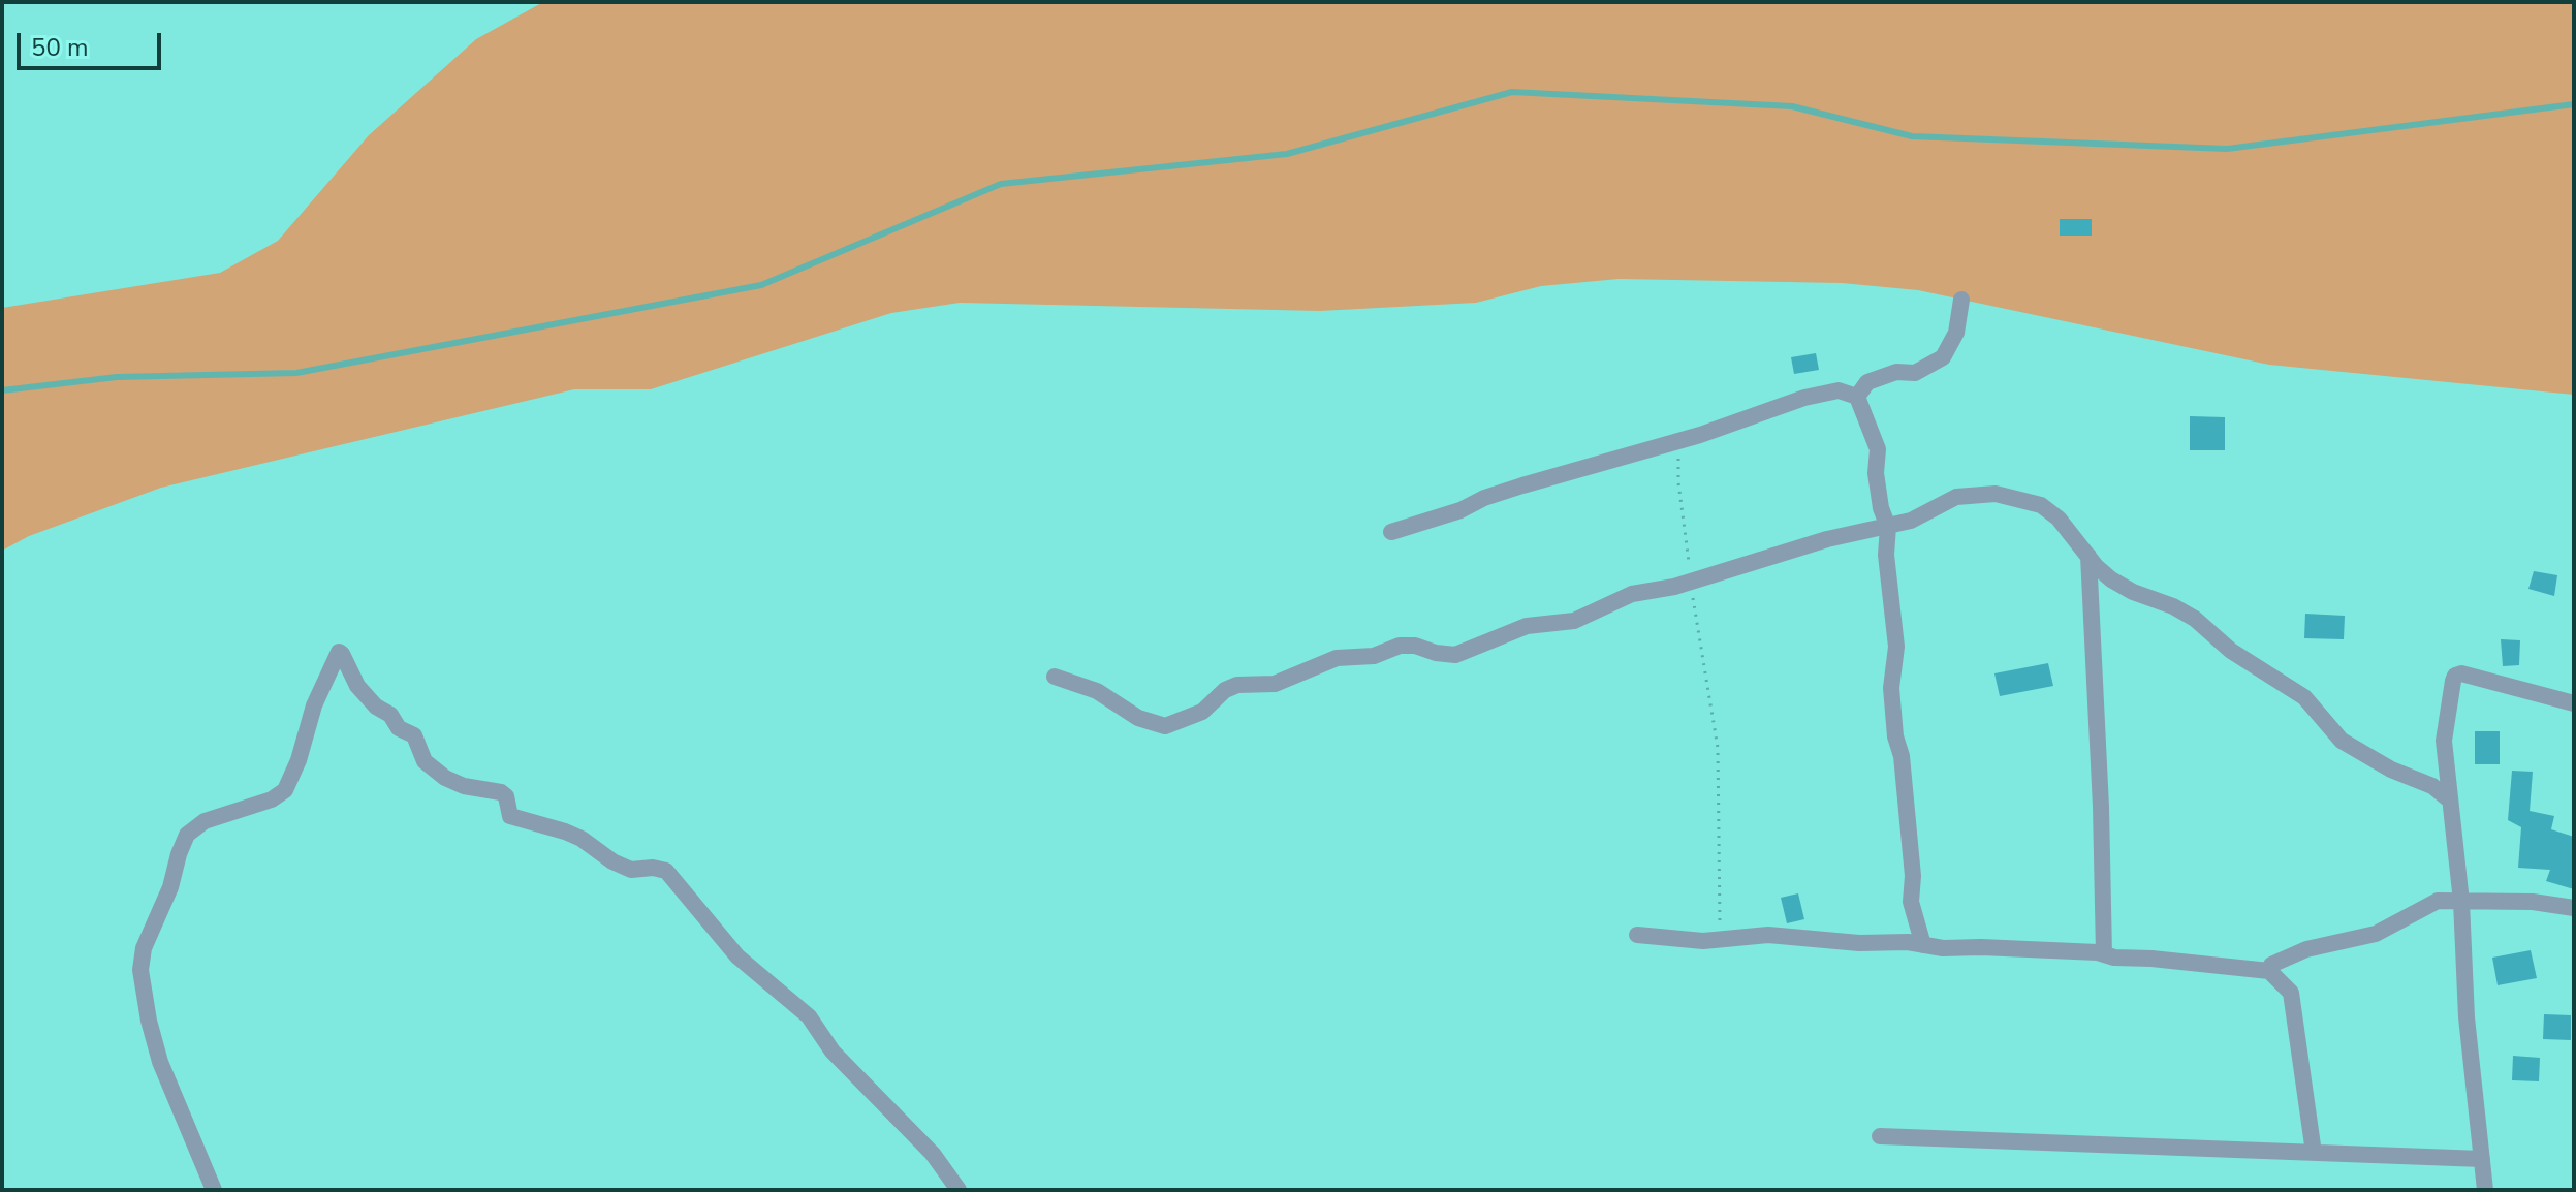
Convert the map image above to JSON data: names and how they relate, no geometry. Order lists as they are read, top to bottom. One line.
{"scale_bar":"50 m"}
